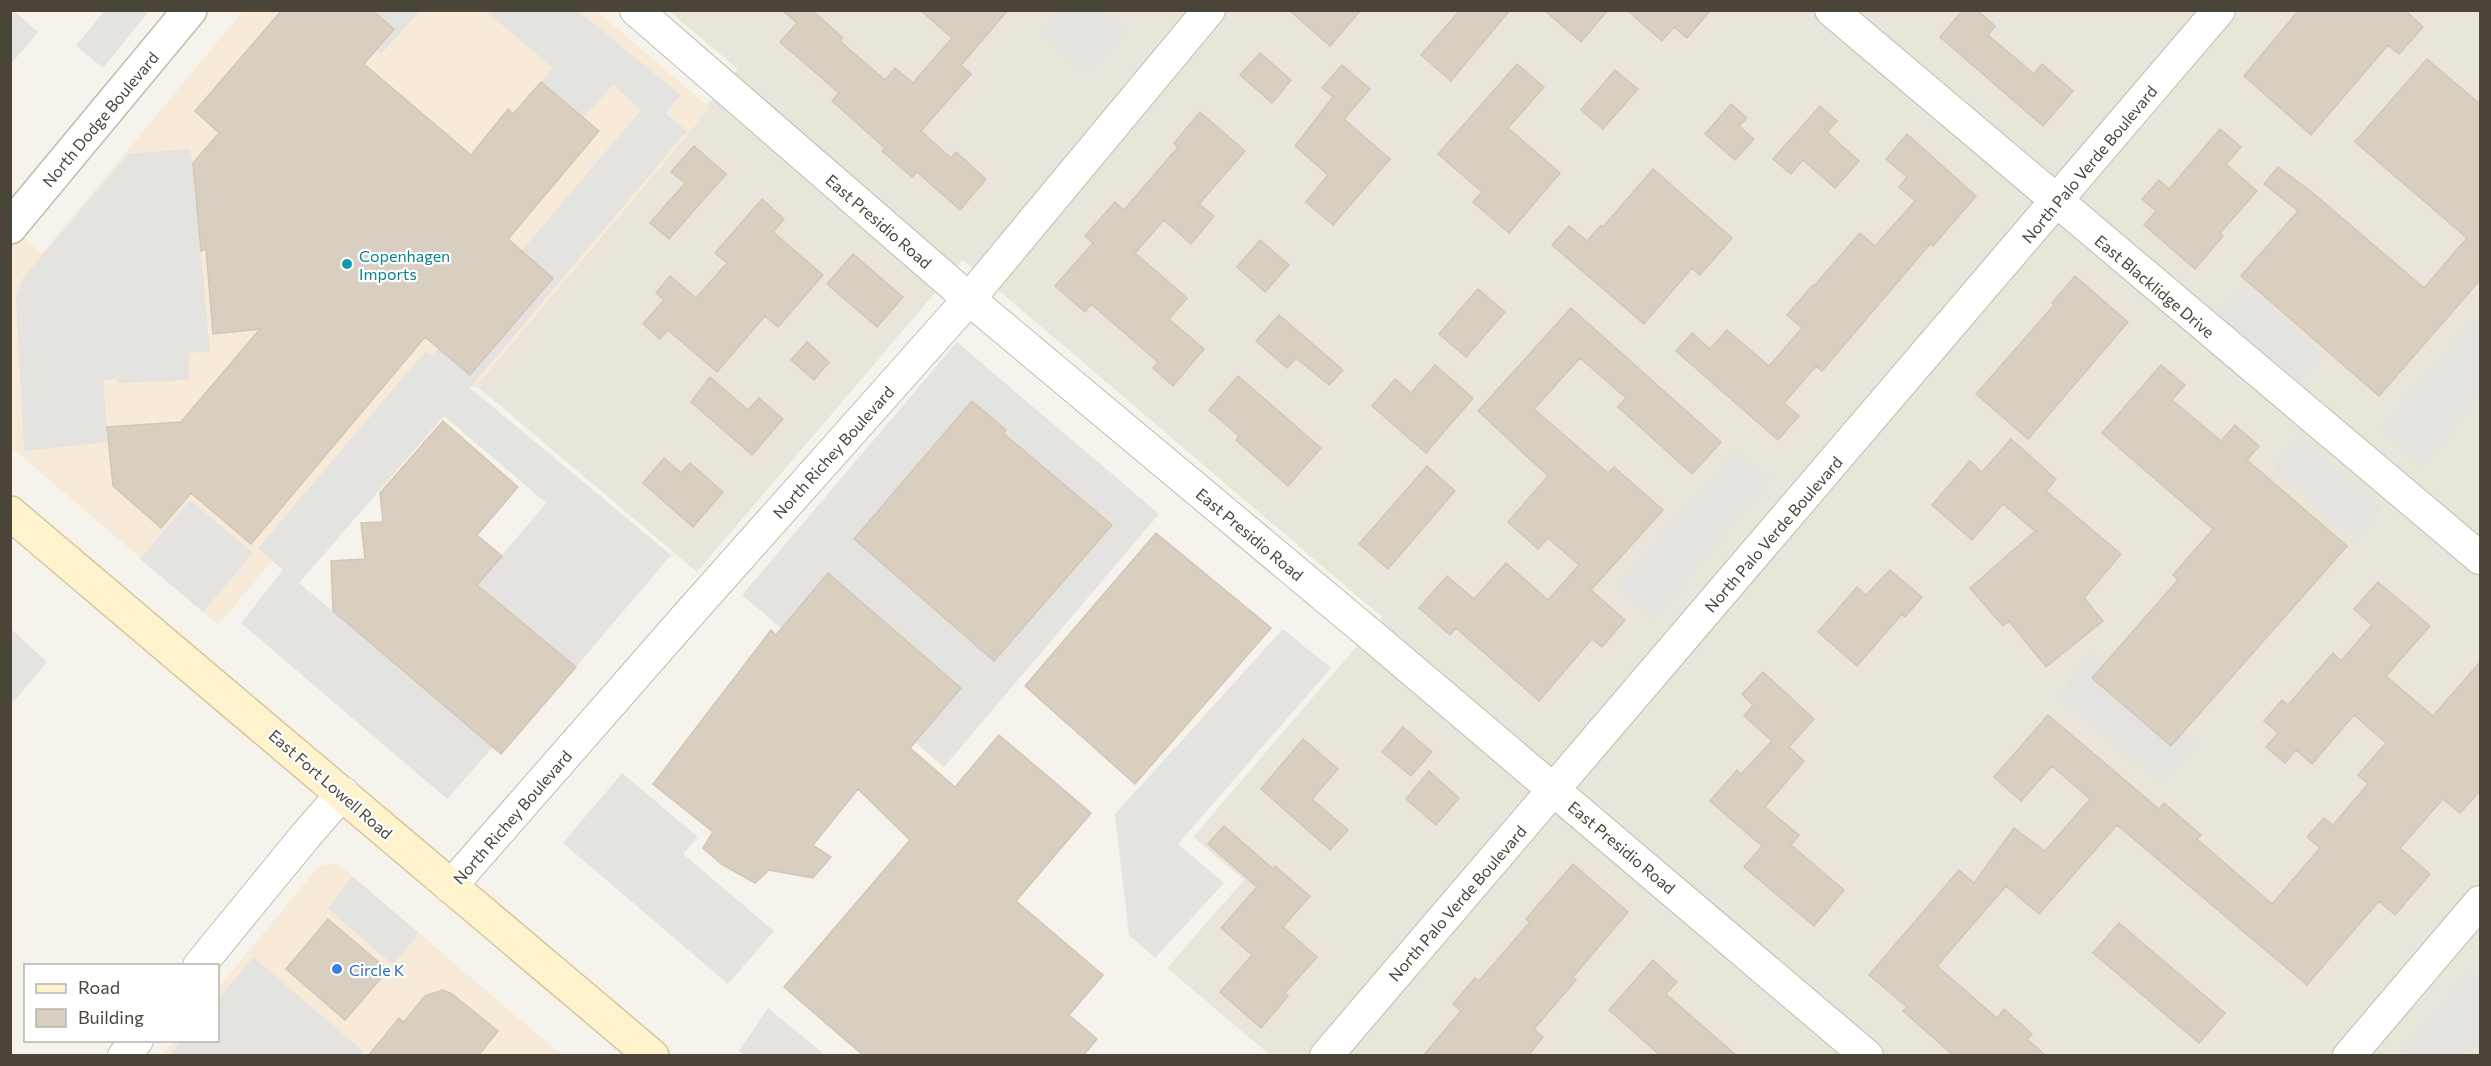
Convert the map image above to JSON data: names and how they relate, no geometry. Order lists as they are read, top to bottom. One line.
{"streets":{"main road":["East Fort Lowell Road"],"street":["North Dodge Boulevard","North Palo Verde Boulevard","East Presidio Road","East Blacklidge Drive","North Richey Boulevard"]},"crossings":[["North Palo Verde Boulevard","East Presidio Road"],["North Palo Verde Boulevard","East Blacklidge Drive"],["East Presidio Road","North Richey Boulevard"],["North Richey Boulevard","East Fort Lowell Road"]],"places":["Copenhagen Imports","Circle K"],"legend":["Road","Building"]}
